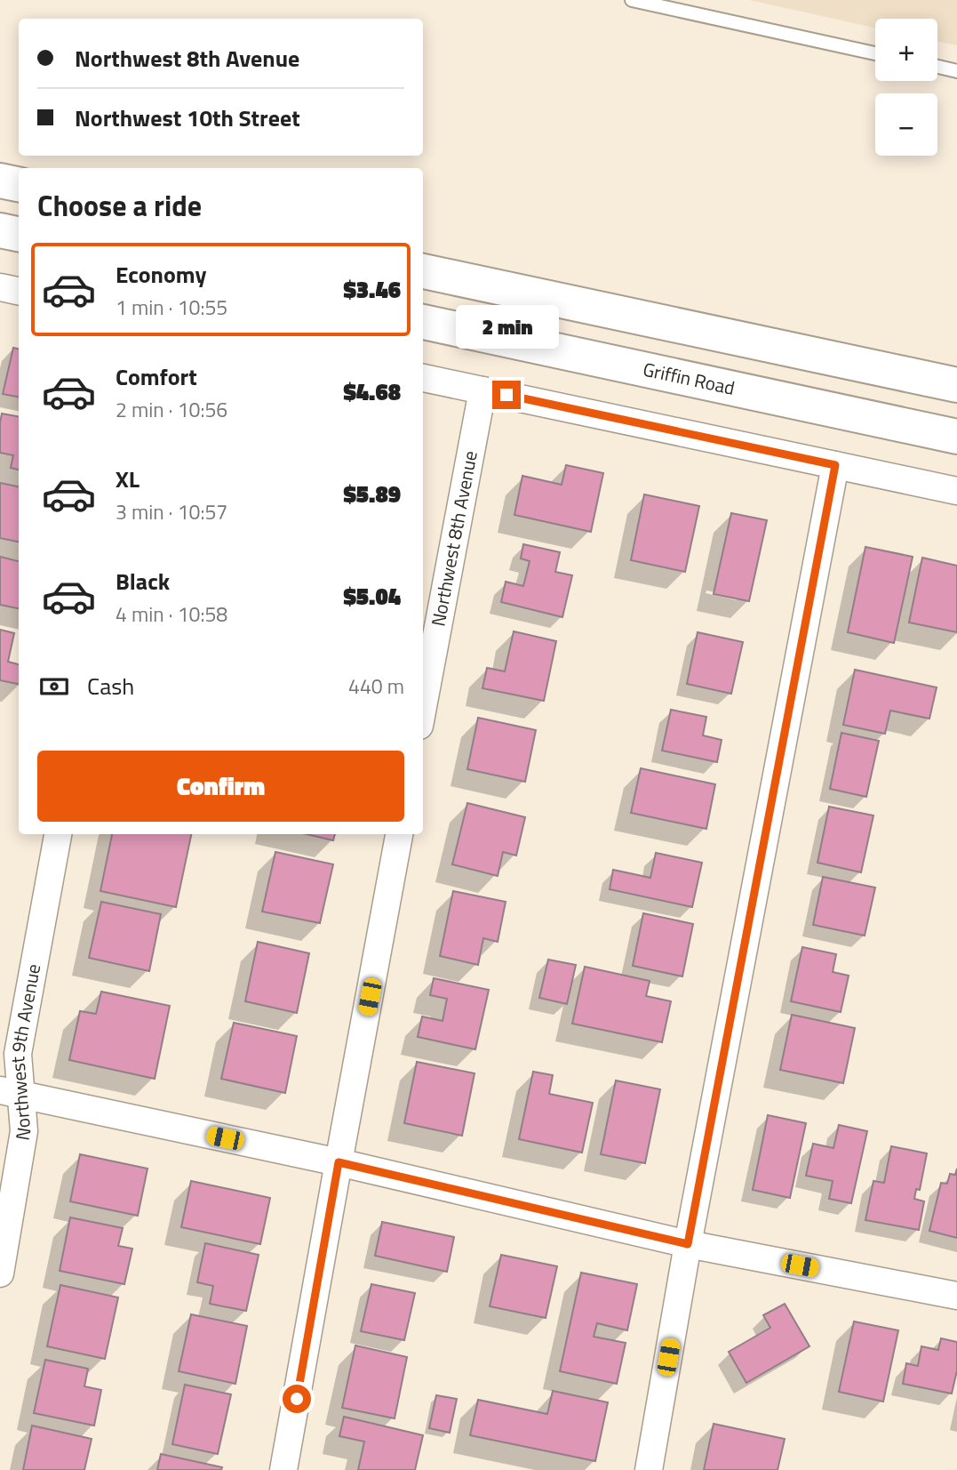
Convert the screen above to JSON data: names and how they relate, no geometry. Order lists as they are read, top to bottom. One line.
{"streets":{"main road":["Griffin Road"],"street":["Northwest 8th Avenue","Northwest 9th Avenue"]},"page":{"map_buttons":["+","−"],"banner":["Northwest 8th Avenue","Northwest 10th Street"],"heading":"Choose a ride","list":[{"name":"Economy","note":"1 min · 10:55","value":"$3.46"},{"name":"Comfort","note":"2 min · 10:56","value":"$4.68"},{"name":"XL","note":"3 min · 10:57","value":"$5.89"},{"name":"Black","note":"4 min · 10:58","value":"$5.04"}],"bubble":"2 min","pay":["Cash","440 m"],"buttons":"Confirm"}}
